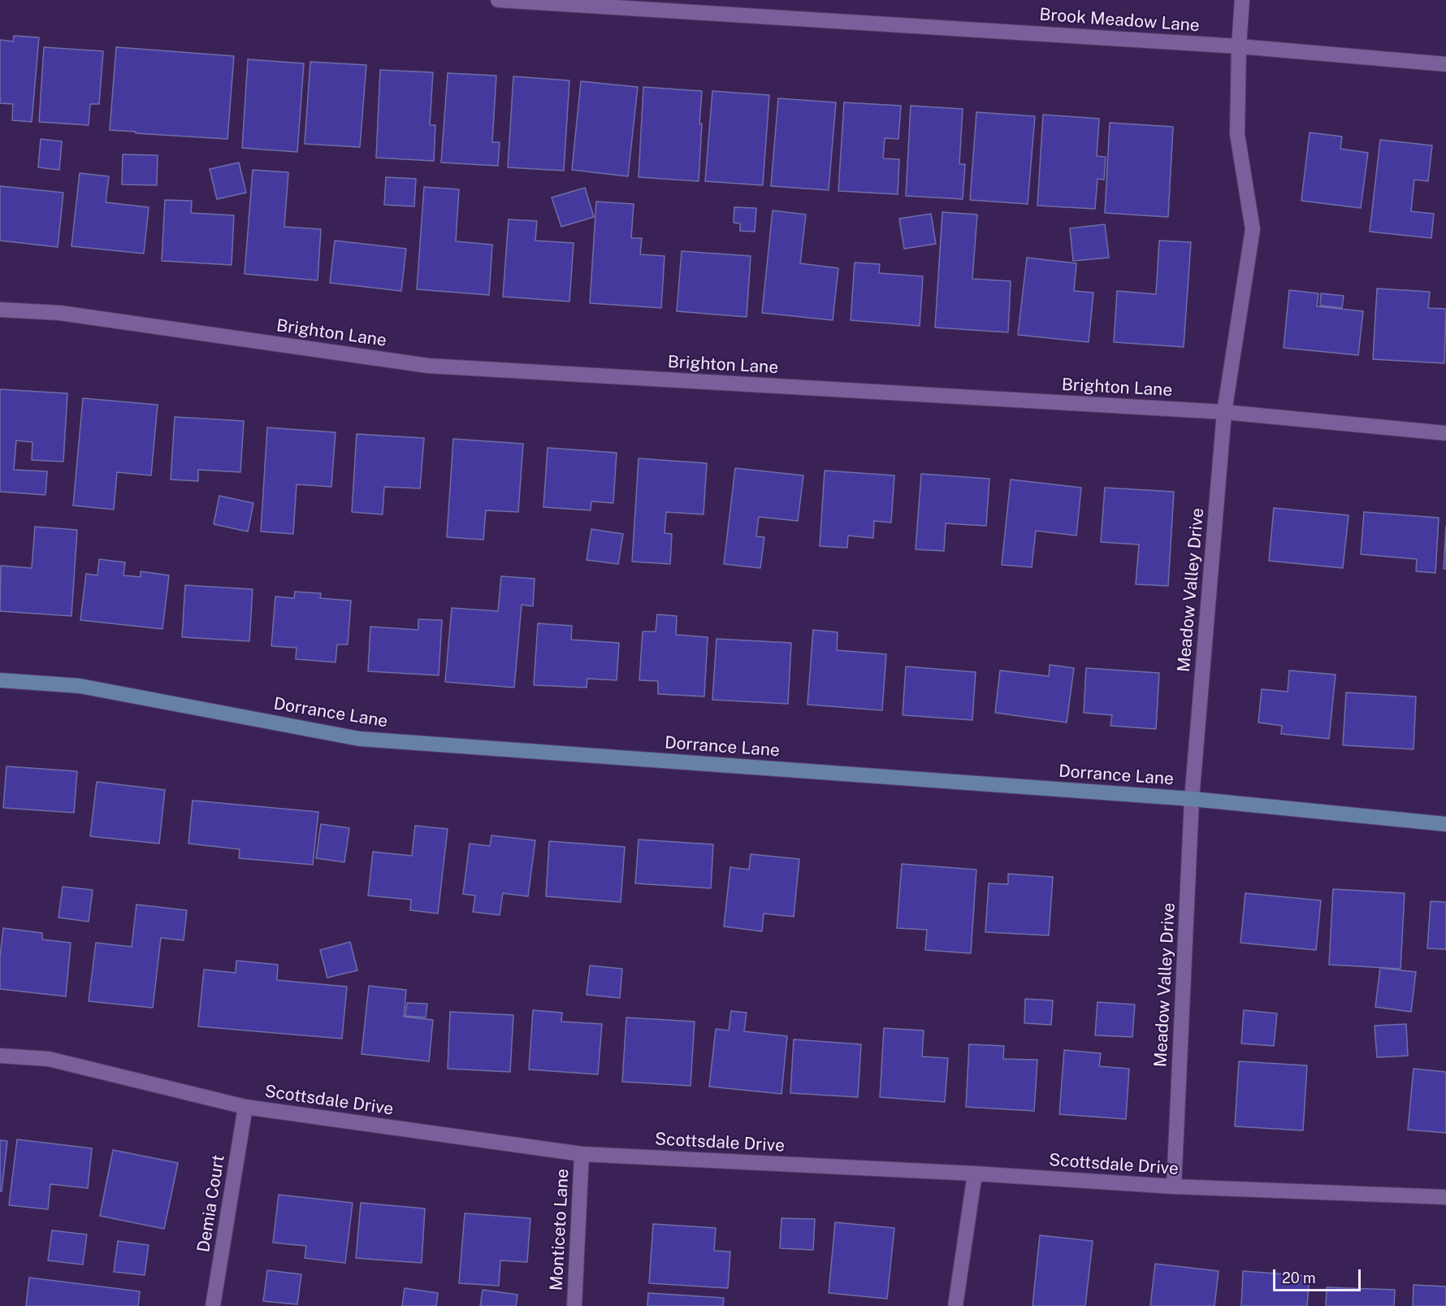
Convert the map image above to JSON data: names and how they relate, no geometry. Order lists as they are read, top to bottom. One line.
{"streets":{"street":["Brook Meadow Lane","Brighton Lane","Meadow Valley Drive","Dorrance Lane","Scottsdale Drive","Demia Court","Monticeto Lane"]},"crossings":[["Brook Meadow Lane","Meadow Valley Drive"],["Brighton Lane","Meadow Valley Drive"],["Meadow Valley Drive","Dorrance Lane"],["Meadow Valley Drive","Scottsdale Drive"],["Scottsdale Drive","Demia Court"],["Scottsdale Drive","Monticeto Lane"]],"scale_bar":"20 m"}
